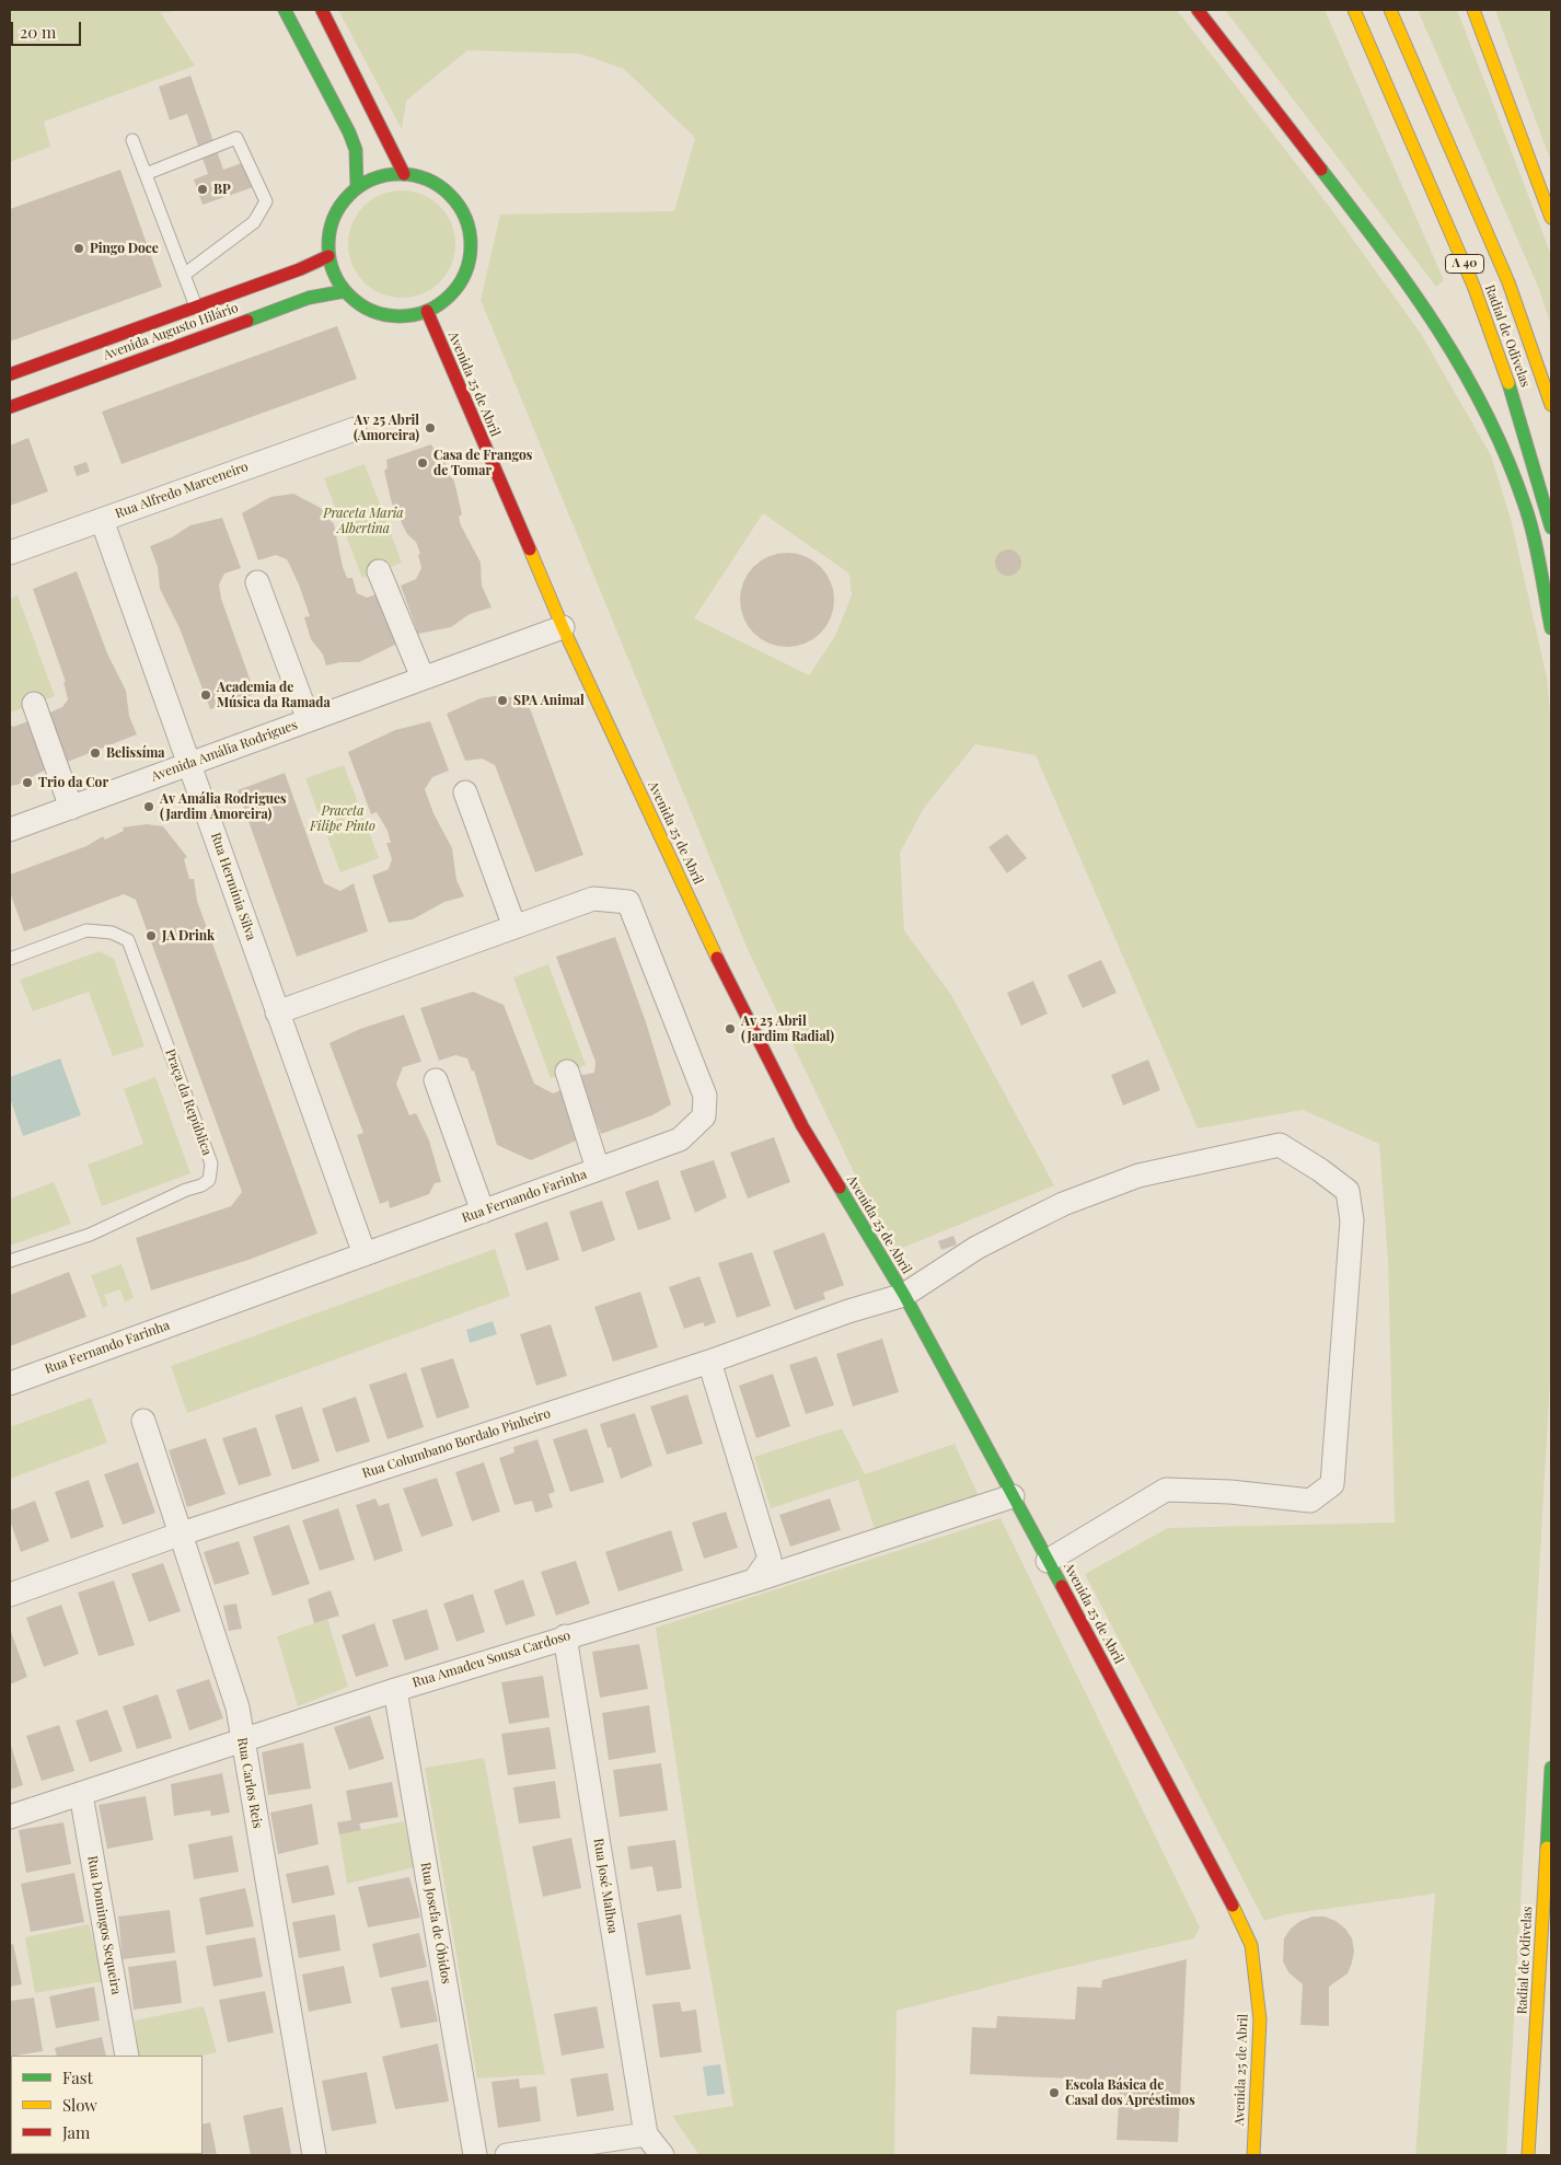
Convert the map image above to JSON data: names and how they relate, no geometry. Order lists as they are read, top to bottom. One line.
{"streets":{"main road":["A 40","Avenida Augusto Hilário","Radial de Odivelas","Avenida 25 de Abril"],"street":["Rua Alfredo Marceneiro","Avenida Amália Rodrigues","Rua Hermínia Silva","Rua Fernando Farinha","Rua Columbano Bordalo Pinheiro","Rua Amadeu Sousa Cardoso","Rua Carlos Reis","Rua José Malhoa","Rua Josefa de Óbidos","Rua Domingos Sequeira"],"lane":["Praça da República"]},"crossings":[["Avenida Augusto Hilário","Avenida 25 de Abril"],["Avenida 25 de Abril","Avenida Amália Rodrigues"],["Avenida 25 de Abril","Rua Columbano Bordalo Pinheiro"],["Avenida 25 de Abril","Rua Amadeu Sousa Cardoso"],["Rua Alfredo Marceneiro","Rua Hermínia Silva"],["Avenida Amália Rodrigues","Rua Hermínia Silva"],["Rua Hermínia Silva","Rua Fernando Farinha"],["Rua Columbano Bordalo Pinheiro","Rua Carlos Reis"],["Rua Amadeu Sousa Cardoso","Rua Carlos Reis"],["Rua Amadeu Sousa Cardoso","Rua José Malhoa"],["Rua Amadeu Sousa Cardoso","Rua Josefa de Óbidos"],["Rua Amadeu Sousa Cardoso","Rua Domingos Sequeira"]],"parks":["Praceta Maria Albertina","Praceta Filipe Pinto"],"places":["BP","Pingo Doce","Av 25 Abril (Amoreira)","Casa de Frangos de Tomar","Academia de Música da Ramada","SPA Animal","Belissíma","Trio da Cor","Av Amália Rodrigues (Jardim Amoreira)","JA Drink","Av 25 Abril (Jardim Radial)","Escola Básica de Casal dos Apréstimos"],"legend":["Fast","Slow","Jam"],"scale_bar":"20 m"}
